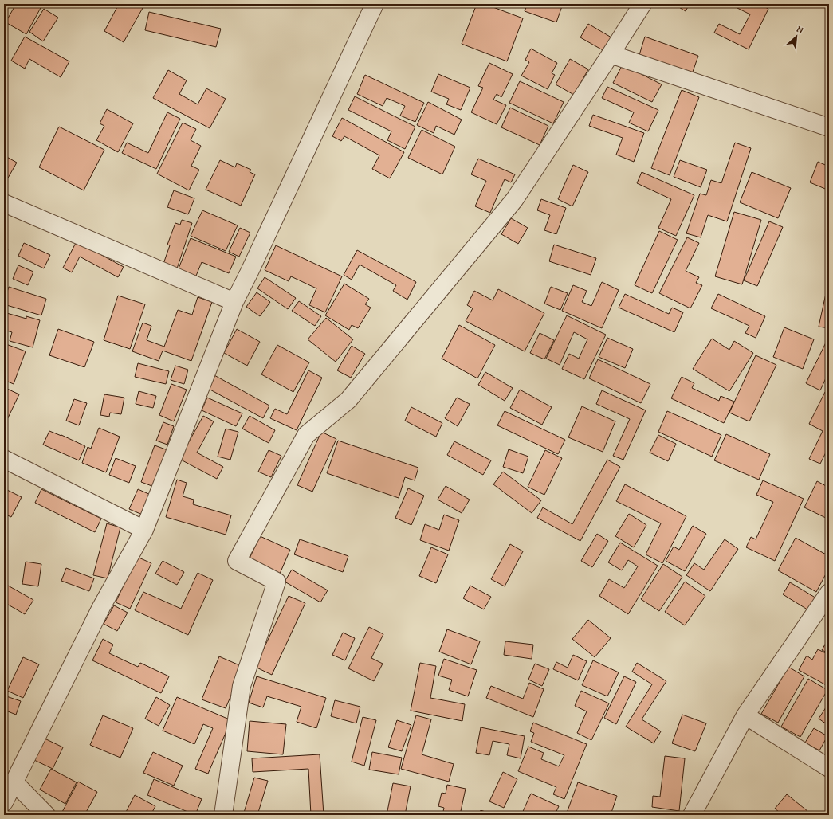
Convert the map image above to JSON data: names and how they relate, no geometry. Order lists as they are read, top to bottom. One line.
{"north":"top right"}
